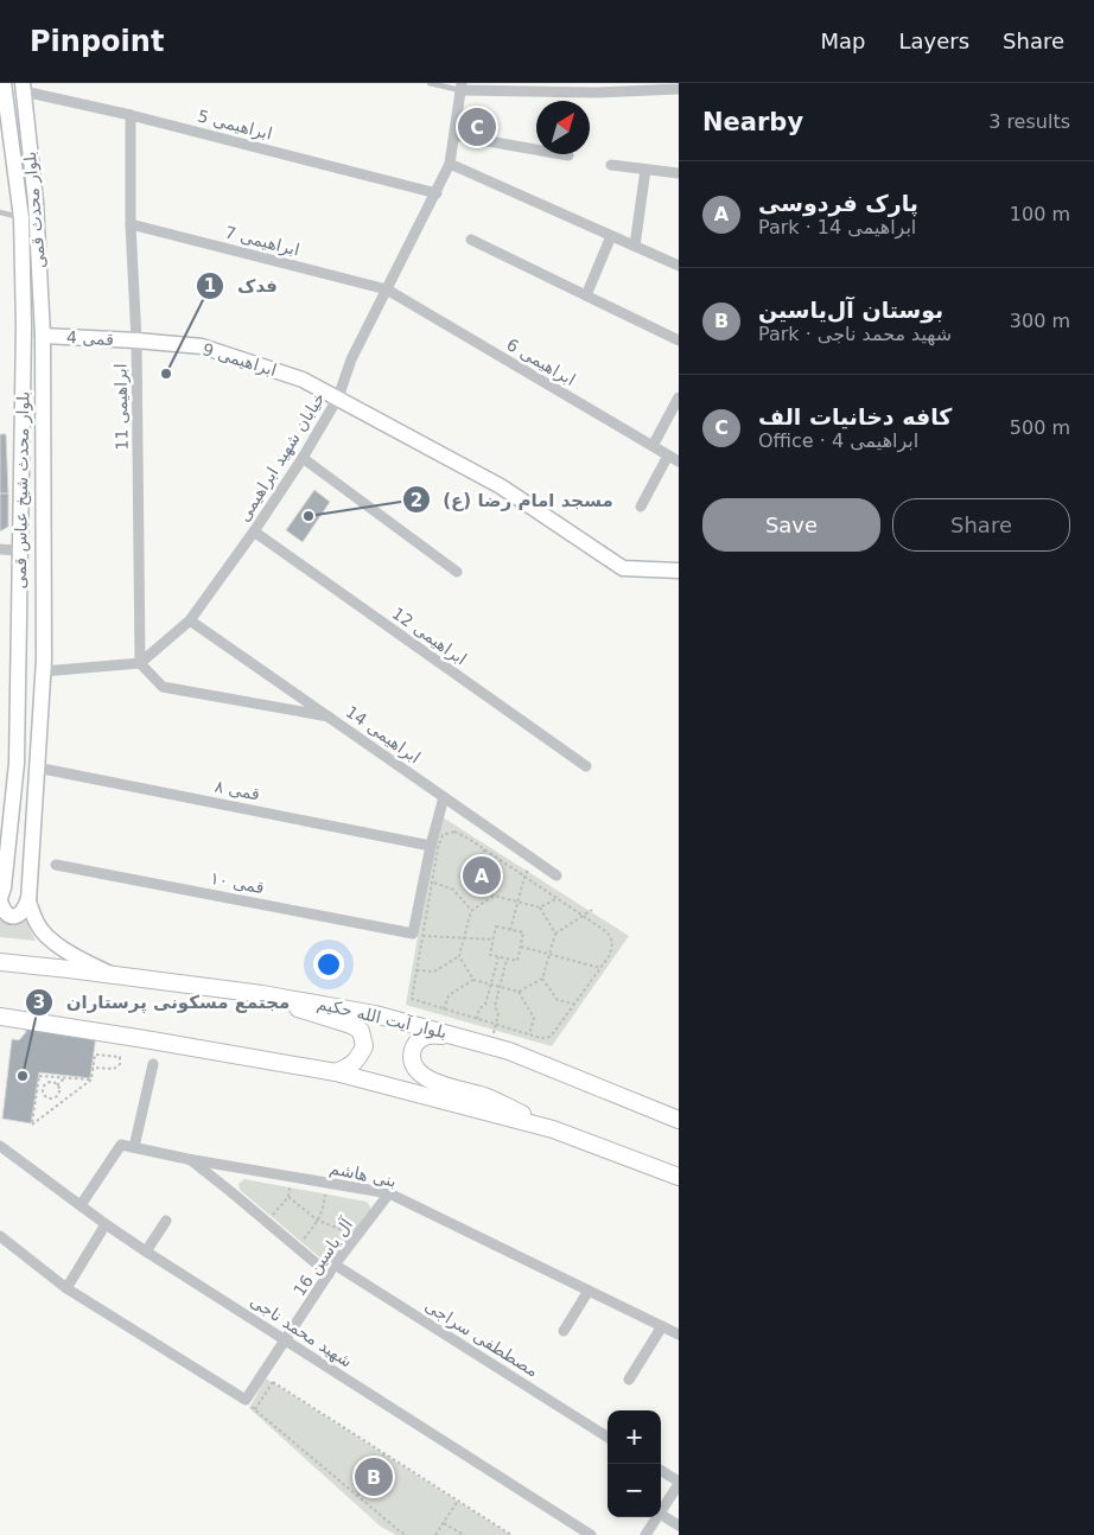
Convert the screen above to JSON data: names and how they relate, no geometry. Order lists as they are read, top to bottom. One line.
{"streets":{"main road":["بلوار محدث قمی","قمی 4","ابراهیمی 9","بلوار محدث شیخ عباس قمی","بلوار آیت الله حکیم"],"street":["ابراهیمی 5","ابراهیمی 7","ابراهیمی 6","ابراهیمی 11","خیابان شهید ابراهیمی","ابراهیمی 12","ابراهیمی 14","قمی ۸","قمی ۱۰","بنی هاشم","آل یاسین 16","شهید محمد ناجی","مصططفی سراجی"]},"crossings":[["ابراهیمی 5","بلوار محدث قمی"],["ابراهیمی 5","ابراهیمی 11"],["ابراهیمی 5","خیابان شهید ابراهیمی"],["بلوار محدث قمی","قمی 4"],["بلوار محدث قمی","بلوار محدث شیخ عباس قمی"],["ابراهیمی 7","ابراهیمی 6"],["ابراهیمی 7","ابراهیمی 11"],["ابراهیمی 7","خیابان شهید ابراهیمی"],["قمی 4","ابراهیمی 9"],["قمی 4","ابراهیمی 11"],["قمی 4","بلوار محدث شیخ عباس قمی"],["ابراهیمی 9","ابراهیمی 11"],["ابراهیمی 9","خیابان شهید ابراهیمی"],["ابراهیمی 6","خیابان شهید ابراهیمی"],["ابراهیمی 11","خیابان شهید ابراهیمی"],["خیابان شهید ابراهیمی","ابراهیمی 12"],["خیابان شهید ابراهیمی","ابراهیمی 14"],["بلوار محدث شیخ عباس قمی","قمی ۸"],["بلوار محدث شیخ عباس قمی","بلوار آیت الله حکیم"],["بنی هاشم","آل یاسین 16"],["بنی هاشم","مصططفی سراجی"],["آل یاسین 16","شهید محمد ناجی"],["آل یاسین 16","مصططفی سراجی"]],"places":["فدک","(مسجد امام رضا (ع","مجتمع مسکونی پرستاران"],"north":"top right","page":{"header":"Pinpoint","nav":["Map","Layers","Share"],"heading":["Nearby","3 results"],"pins":["C","A","B"],"list":[{"mark":"A","name":"پارک فردوسی","note":"Park · ابراهیمی 14","value":"100 m"},{"mark":"B","name":"بوستان آل‌یاسین","note":"Park · شهید محمد ناجی","value":"300 m"},{"mark":"C","name":"کافه دخانیات الف","note":"Office · ابراهیمی 4","value":"500 m"}],"buttons":["Save","Share"],"map_buttons":["+","−"]}}
